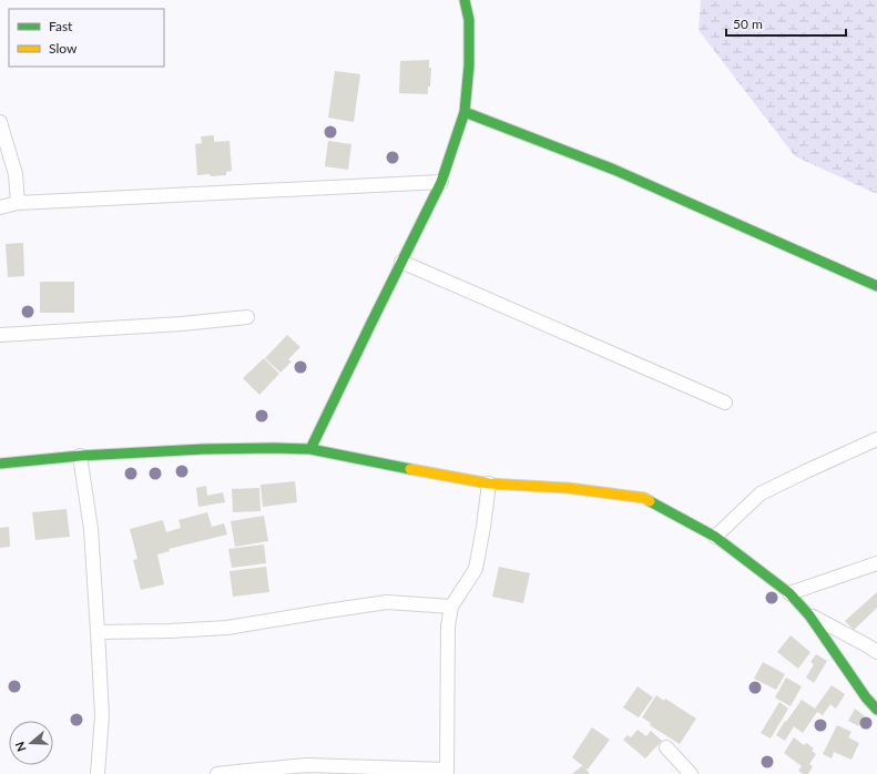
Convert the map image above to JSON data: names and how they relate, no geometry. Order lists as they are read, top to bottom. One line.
{"legend":["Fast","Slow"],"scale_bar":"50 m","north":"left"}
